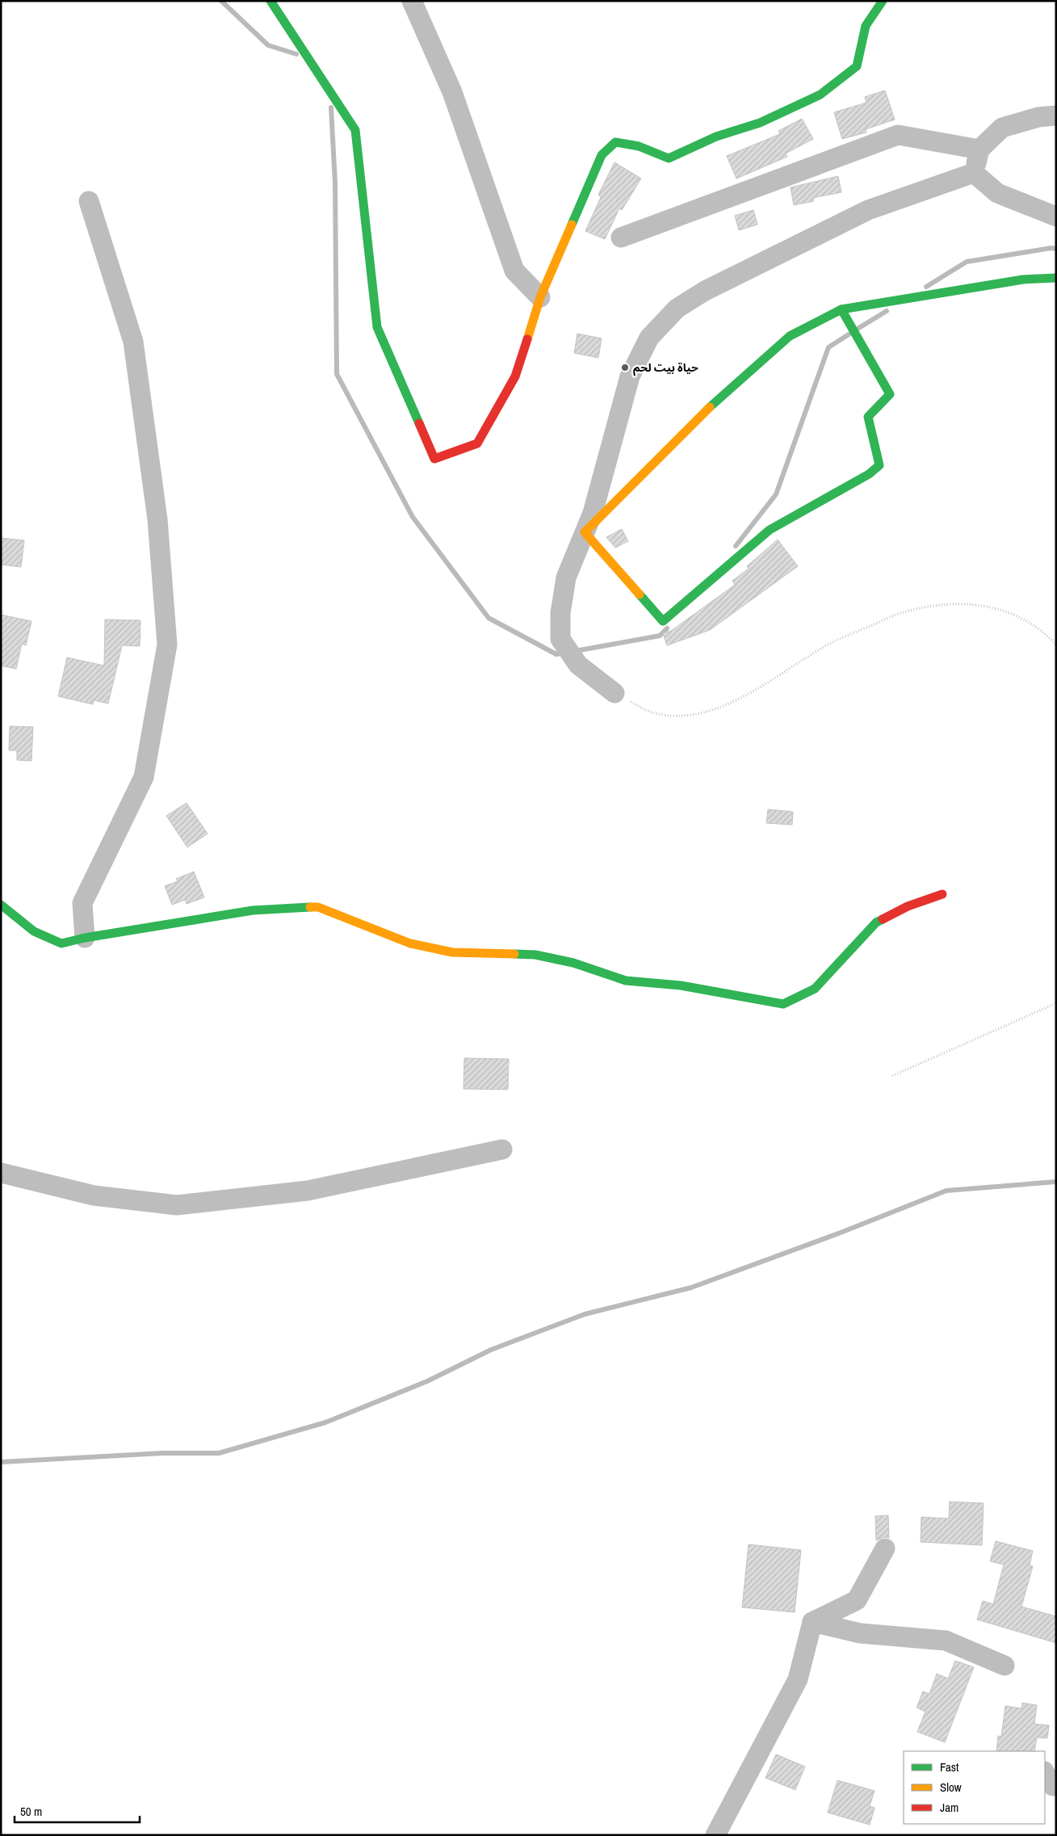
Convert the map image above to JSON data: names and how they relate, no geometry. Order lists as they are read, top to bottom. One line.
{"places":["حياة بيت لحم"],"legend":["Fast","Slow","Jam"],"scale_bar":"50 m"}
